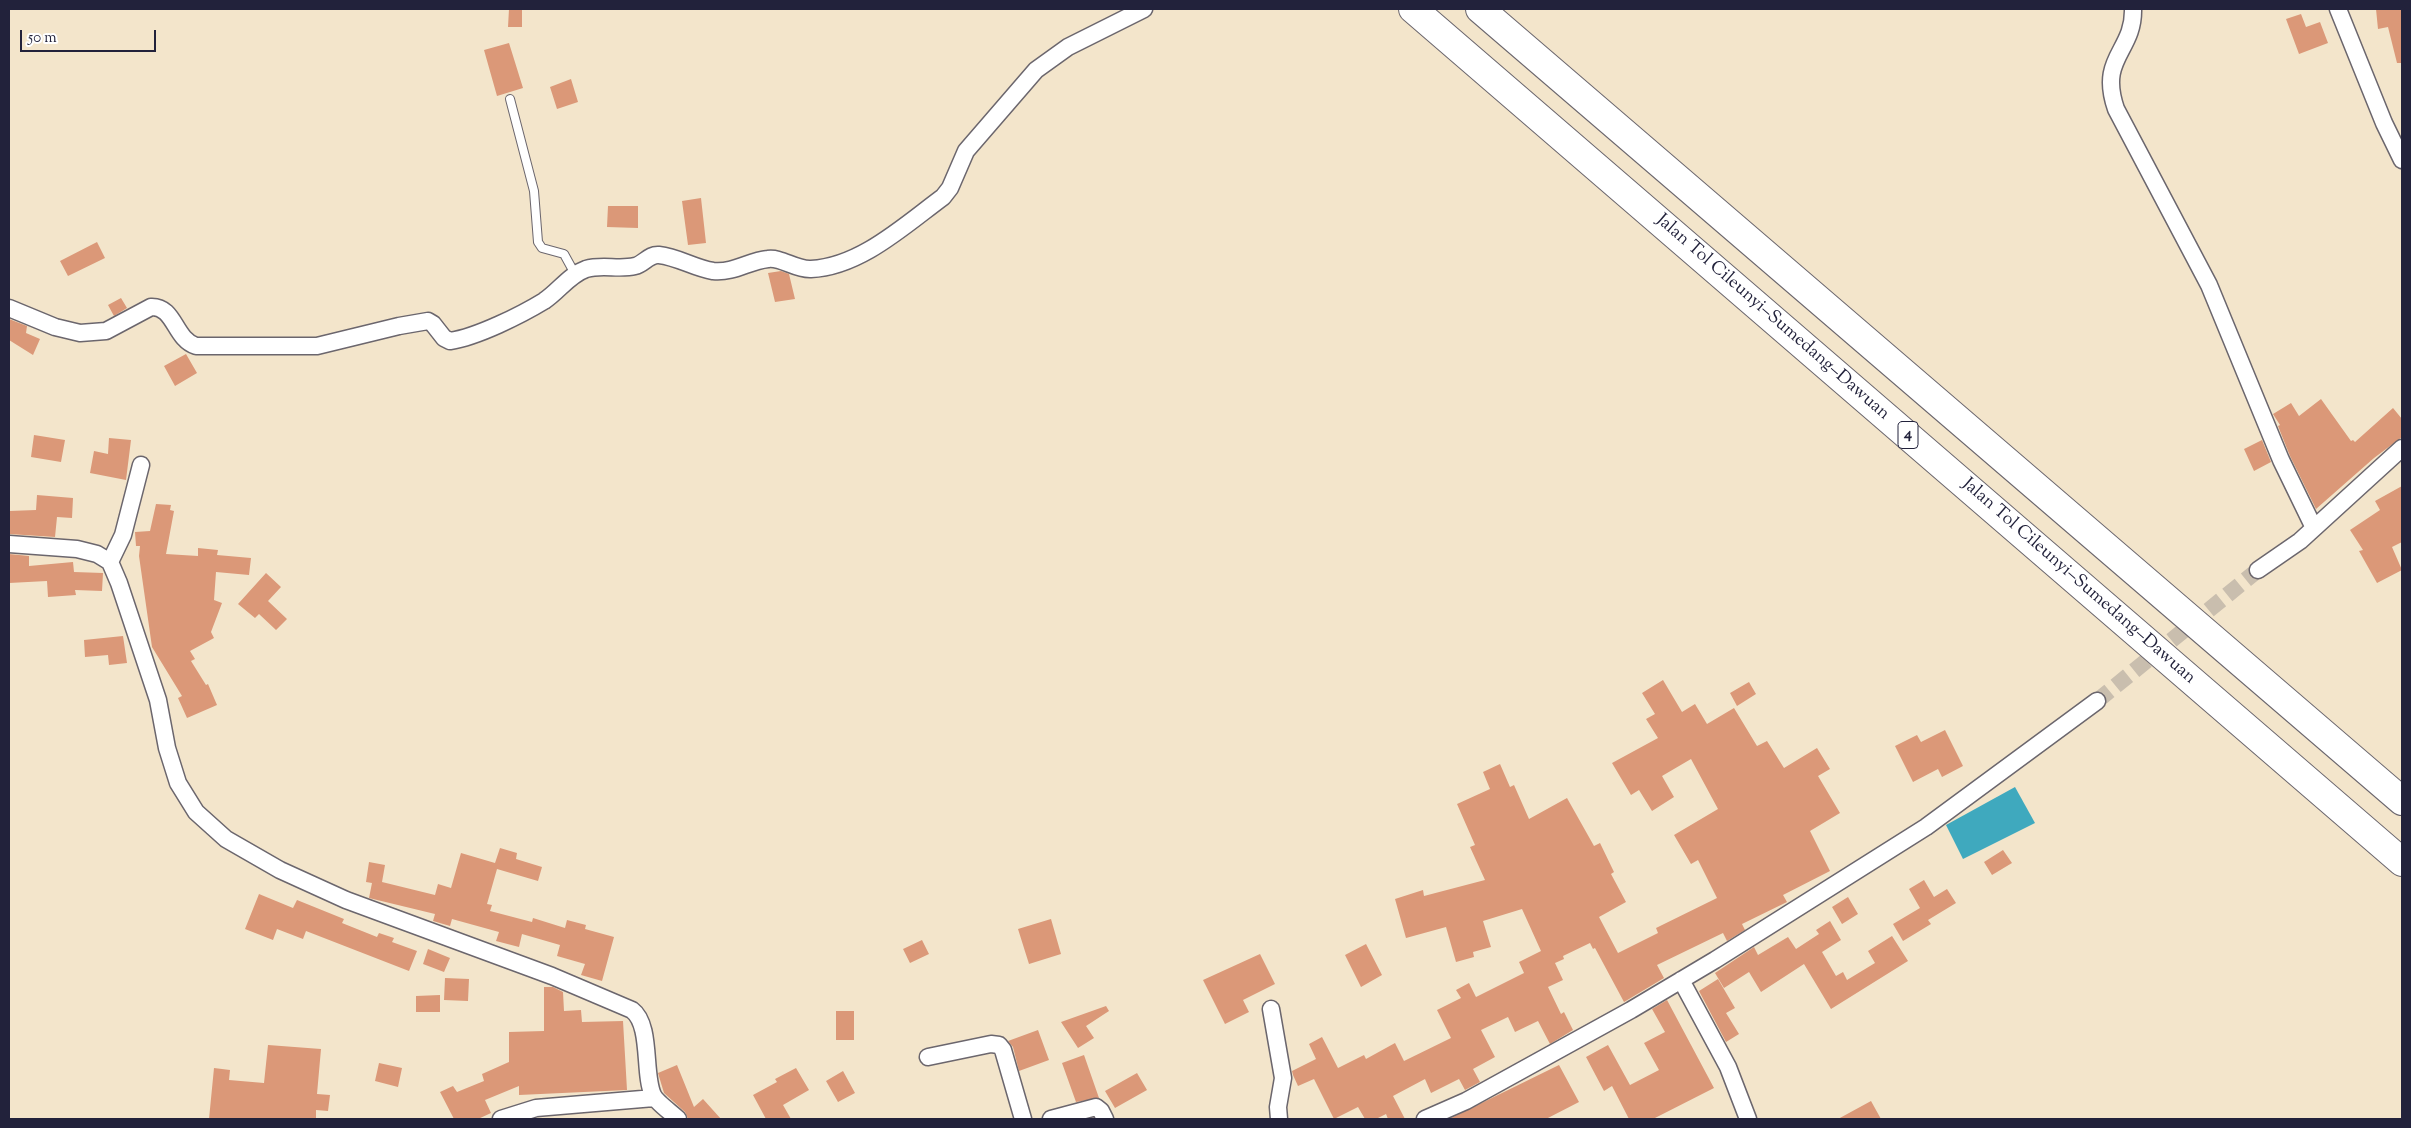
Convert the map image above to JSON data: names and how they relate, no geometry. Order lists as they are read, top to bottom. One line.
{"streets":{"highway":["Jalan Tol Cileunyi–Sumedang–Dawuan","4"]},"scale_bar":"50 m"}
